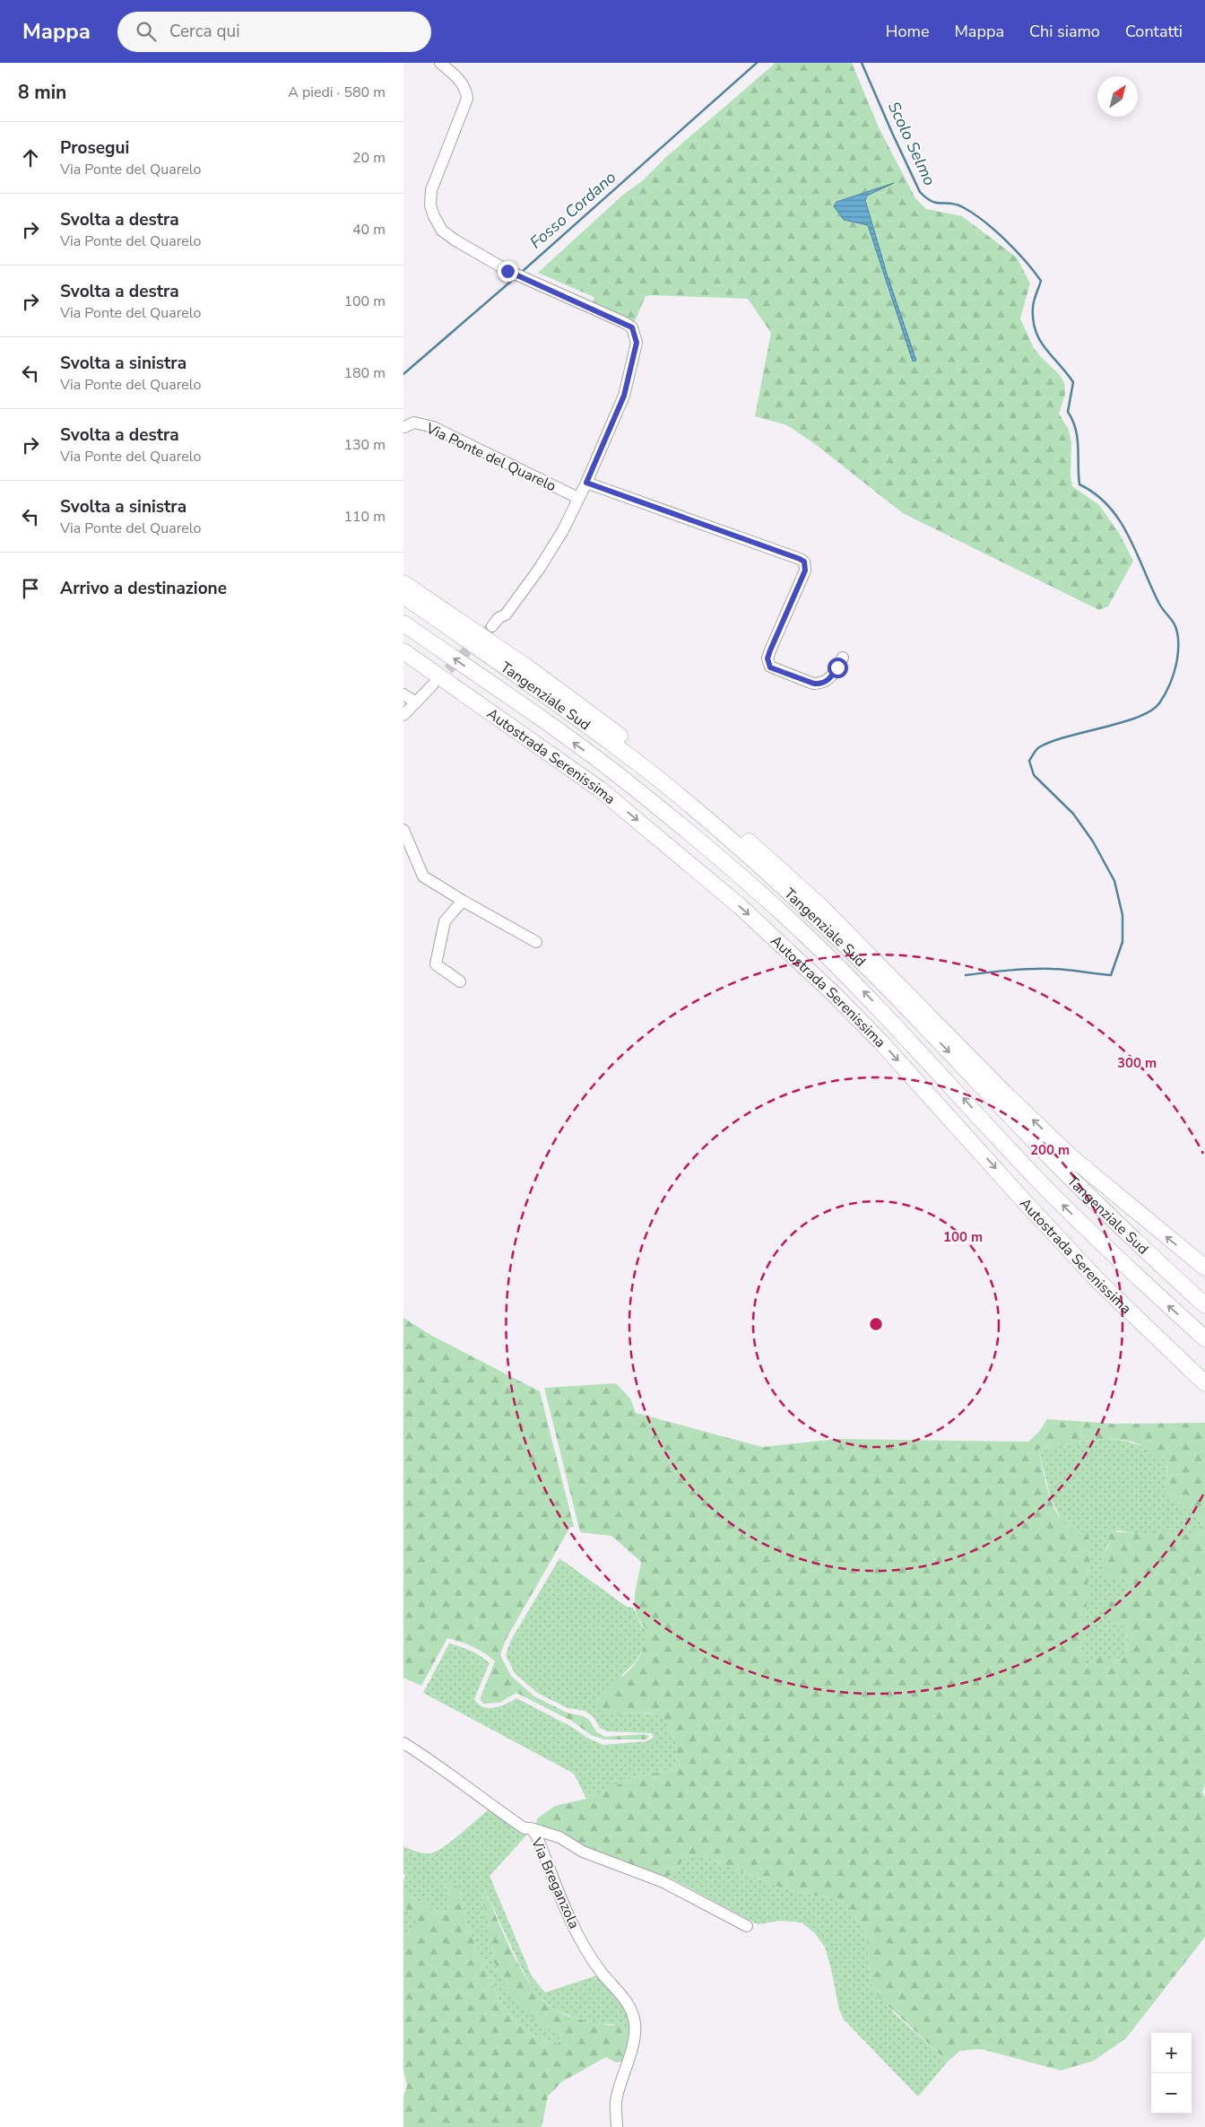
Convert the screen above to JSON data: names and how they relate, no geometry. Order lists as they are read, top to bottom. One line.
{"streets":{"highway":["Tangenziale Sud","Autostrada Serenissima"],"street":["Via Ponte del Quarelo","Via Breganzola"]},"water":["Scolo Selmo","Fosso Cordano"],"north":"top right","page":{"header":"Mappa","search":"Cerca qui","nav":["Home","Mappa","Chi siamo","Contatti"],"heading":["8 min","A piedi · 580 m"],"list":[["Prosegui","Via Ponte del Quarelo","20 m"],["Svolta a destra","Via Ponte del Quarelo","40 m"],["Svolta a destra","Via Ponte del Quarelo","100 m"],["Svolta a sinistra","Via Ponte del Quarelo","180 m"],["Svolta a destra","Via Ponte del Quarelo","130 m"],["Svolta a sinistra","Via Ponte del Quarelo","110 m"],"Arrivo a destinazione"],"map_buttons":["+","−"]},"rings":["300 m","200 m","100 m"]}
